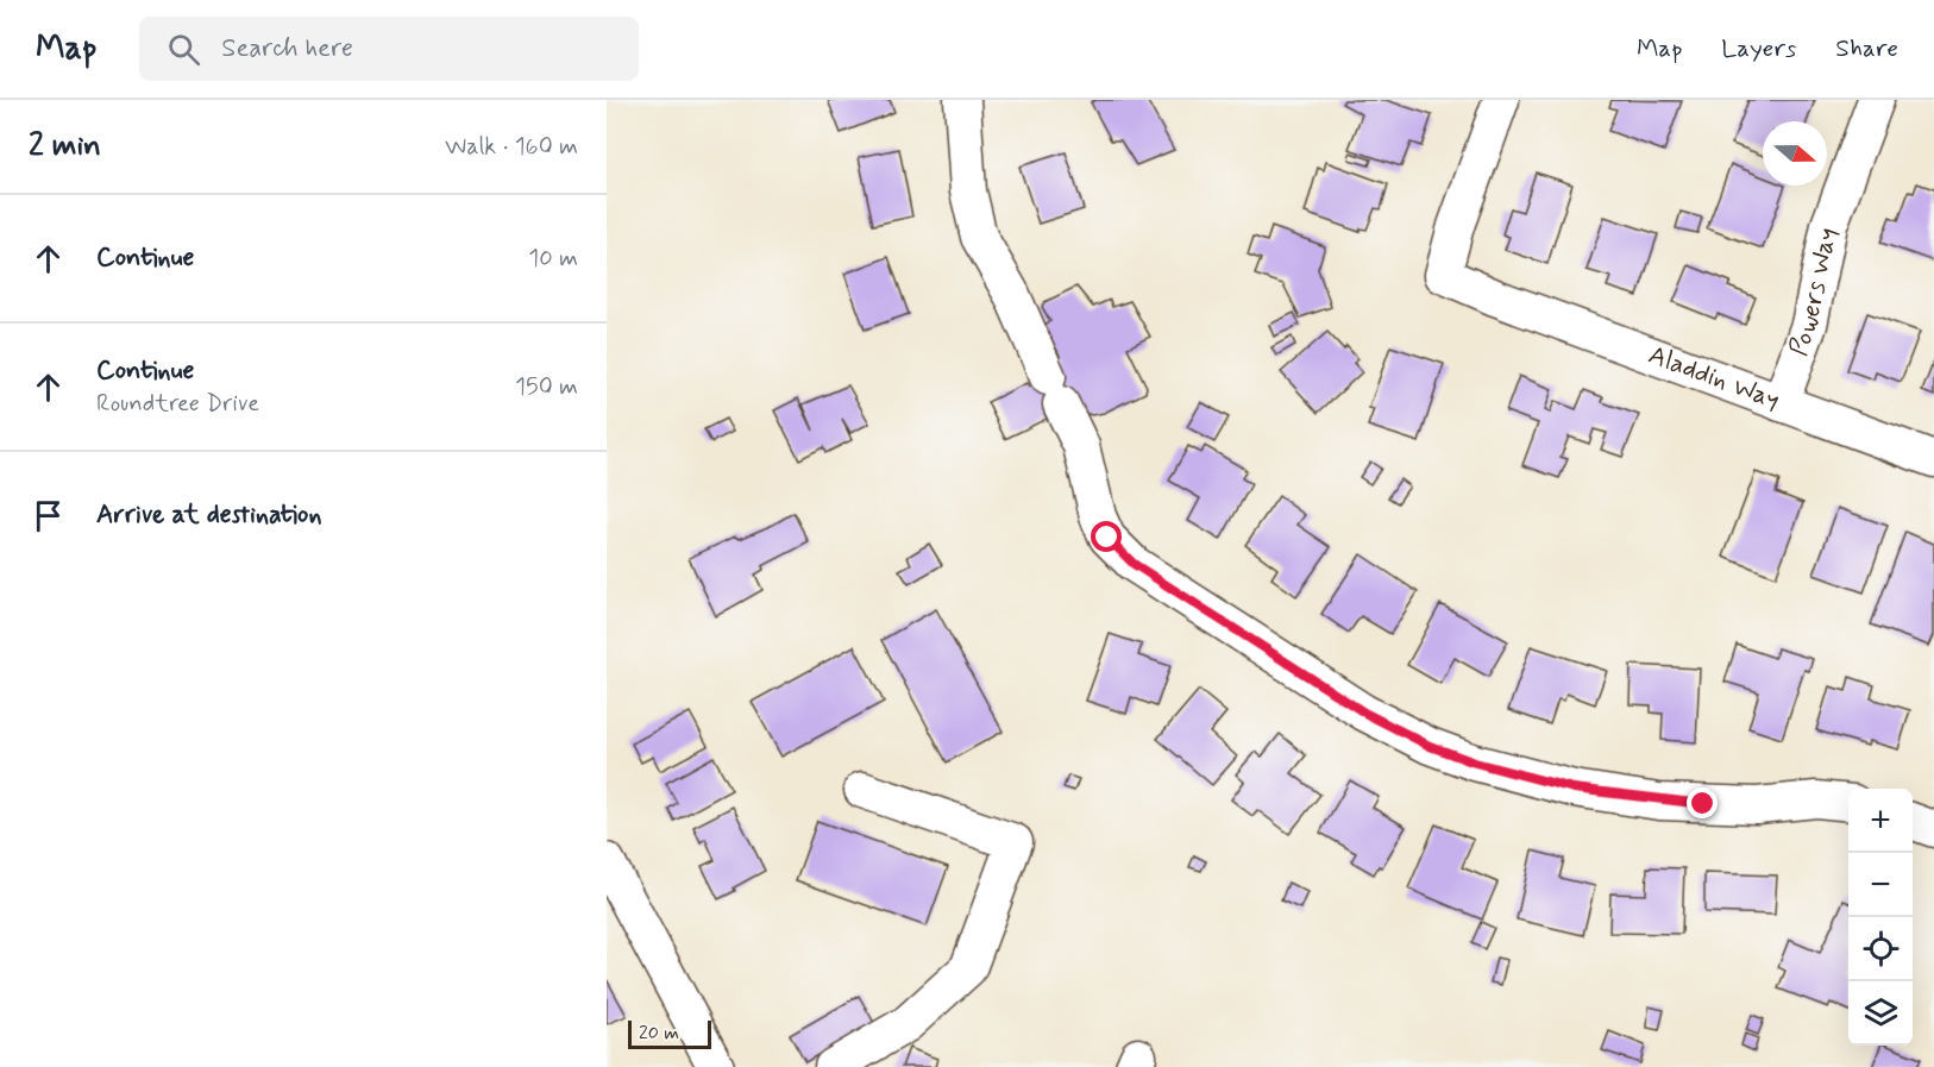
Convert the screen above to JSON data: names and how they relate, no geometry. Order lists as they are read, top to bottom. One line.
{"streets":{"street":["Powers Way","Aladdin Way"]},"crossings":[["Powers Way","Aladdin Way"]],"scale_bar":"20 m","north":"right","page":{"header":"Map","search":"Search here","nav":["Map","Layers","Share"],"heading":["2 min","Walk · 160 m"],"list":[["Continue","10 m"],["Continue","Roundtree Drive","150 m"],"Arrive at destination"],"map_buttons":["+","−"],"scale":"20 m"}}
